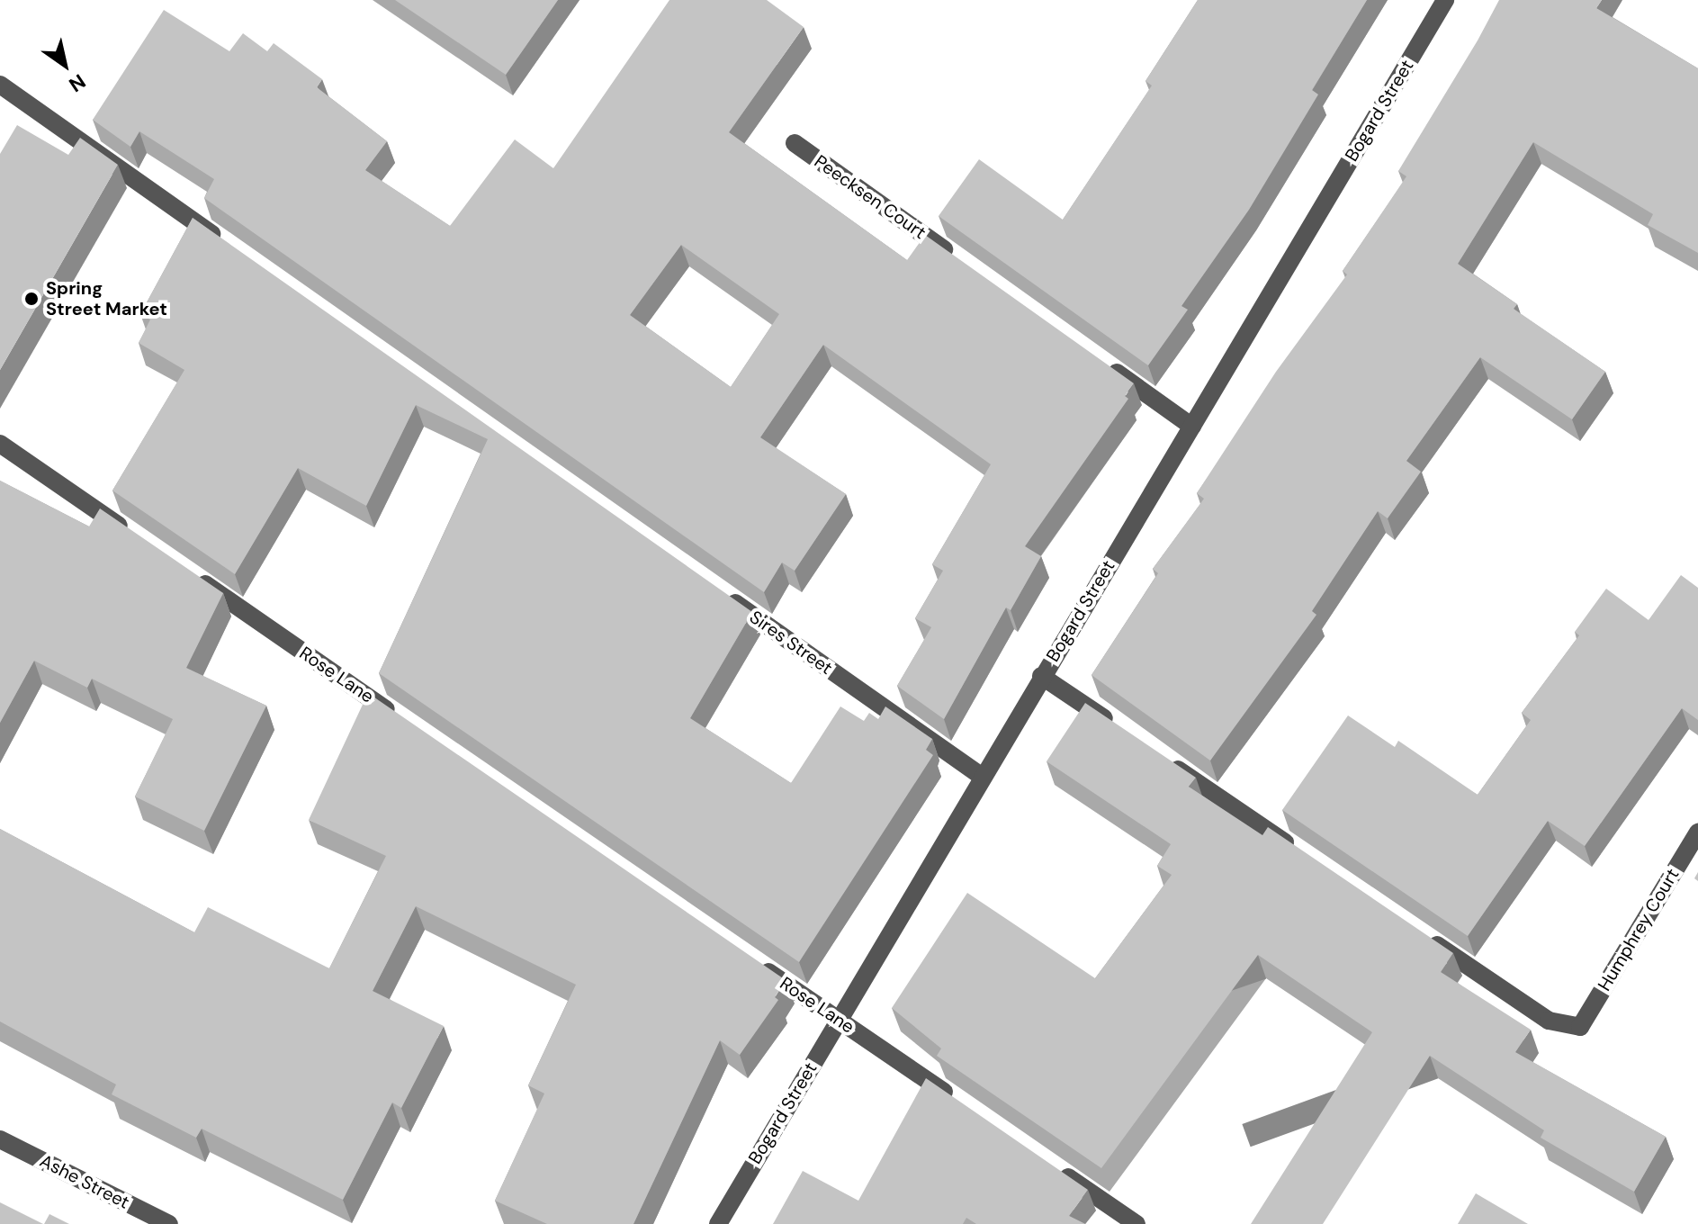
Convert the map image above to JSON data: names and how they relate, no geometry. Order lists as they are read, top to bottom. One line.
{"streets":{"street":["Bogard Street","Peecksen Court","Sires Street","Rose Lane","Humphrey Court","Ashe Street"]},"crossings":[["Bogard Street","Sires Street"],["Bogard Street","Rose Lane"]],"places":["Spring Street Market"],"north":"bottom right"}
